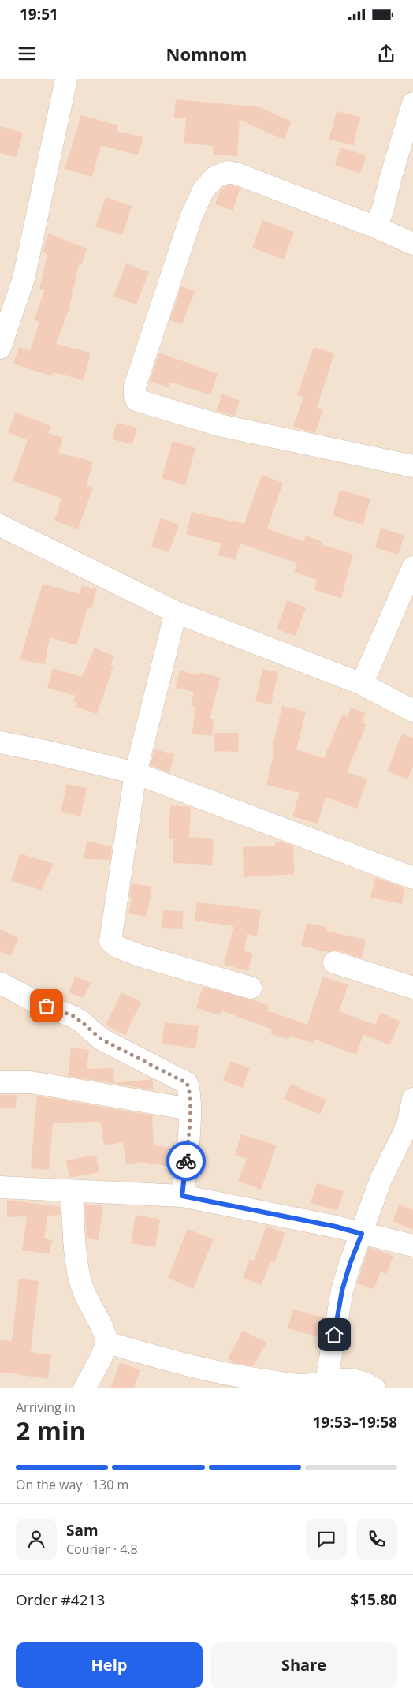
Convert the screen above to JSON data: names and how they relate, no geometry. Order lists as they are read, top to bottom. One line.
{"page":{"status":"19:51","header":"Nomnom","heading":["2 min","Arriving in","19:53–19:58"],"panel":["Sam","Courier · 4.8","Order #4213","$15.80"],"bar":"On the way · 130 m","buttons":["Help","Share"]}}
